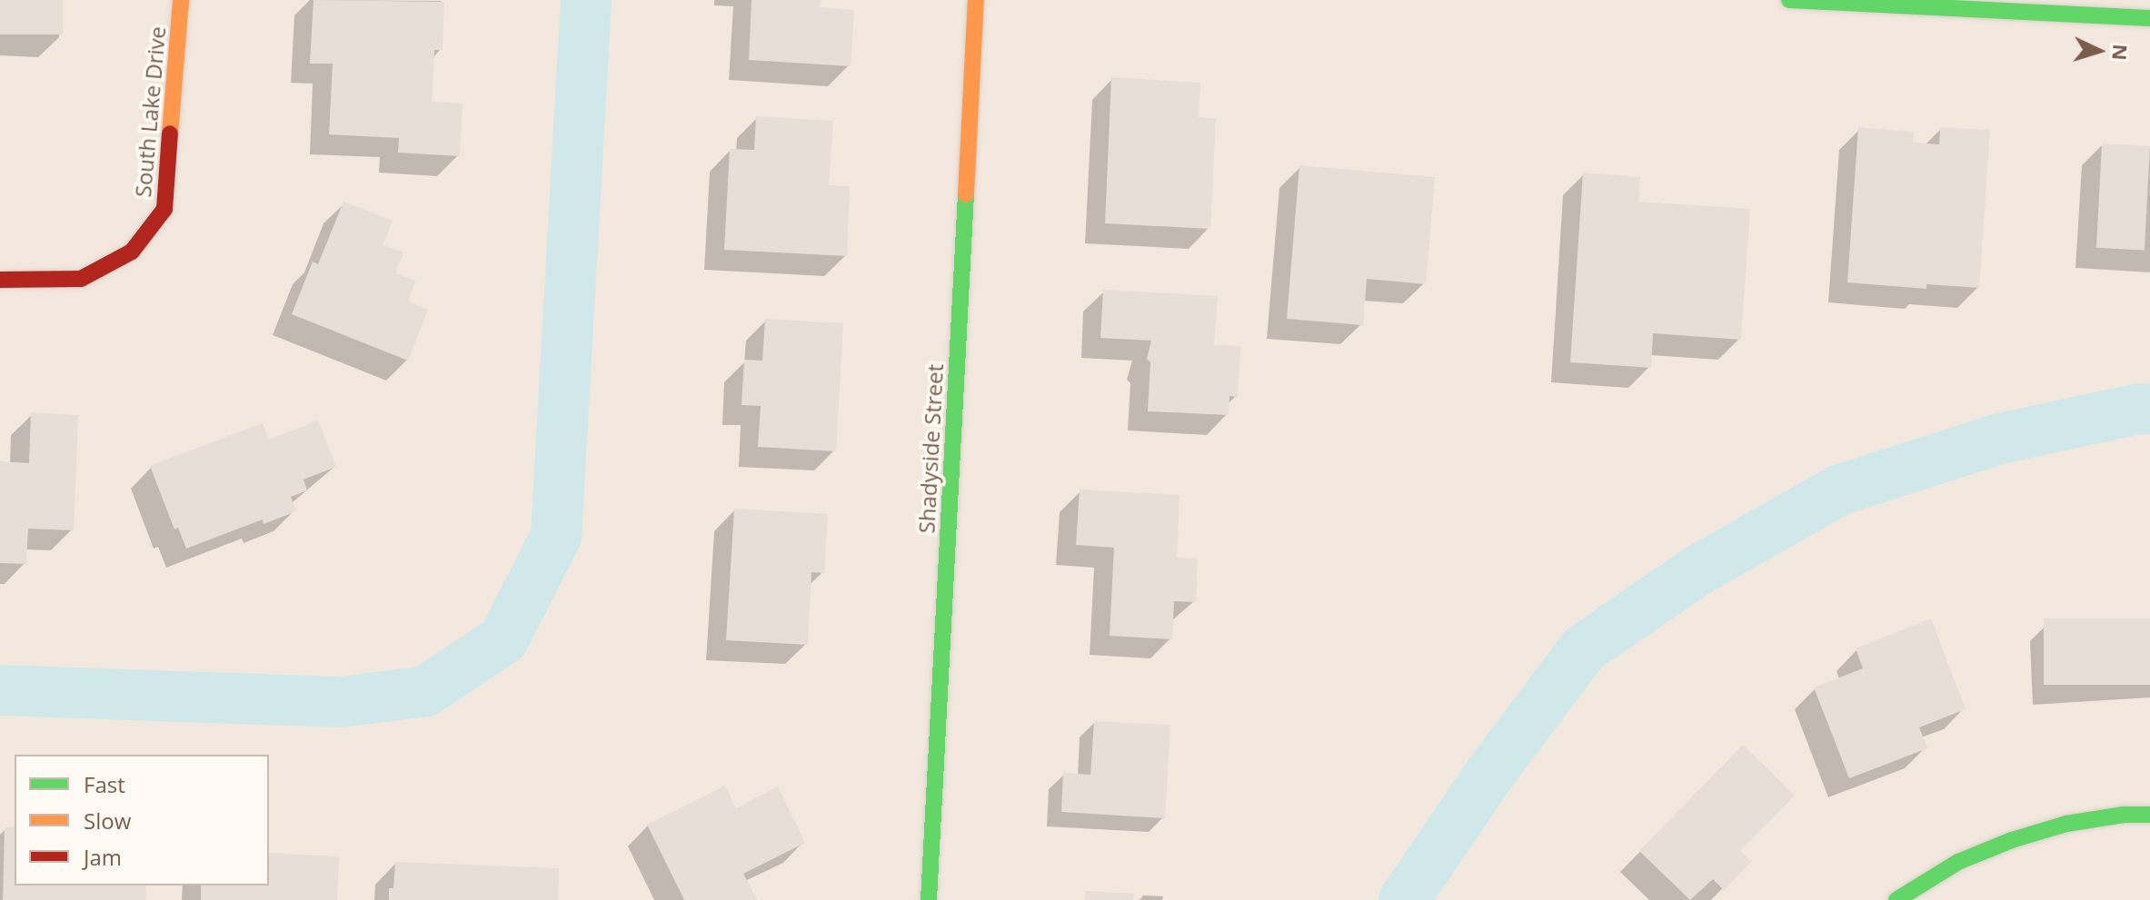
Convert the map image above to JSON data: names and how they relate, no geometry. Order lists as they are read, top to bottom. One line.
{"streets":{"street":["South Lake Drive","Shadyside Street"]},"legend":["Fast","Slow","Jam"],"north":"right"}
